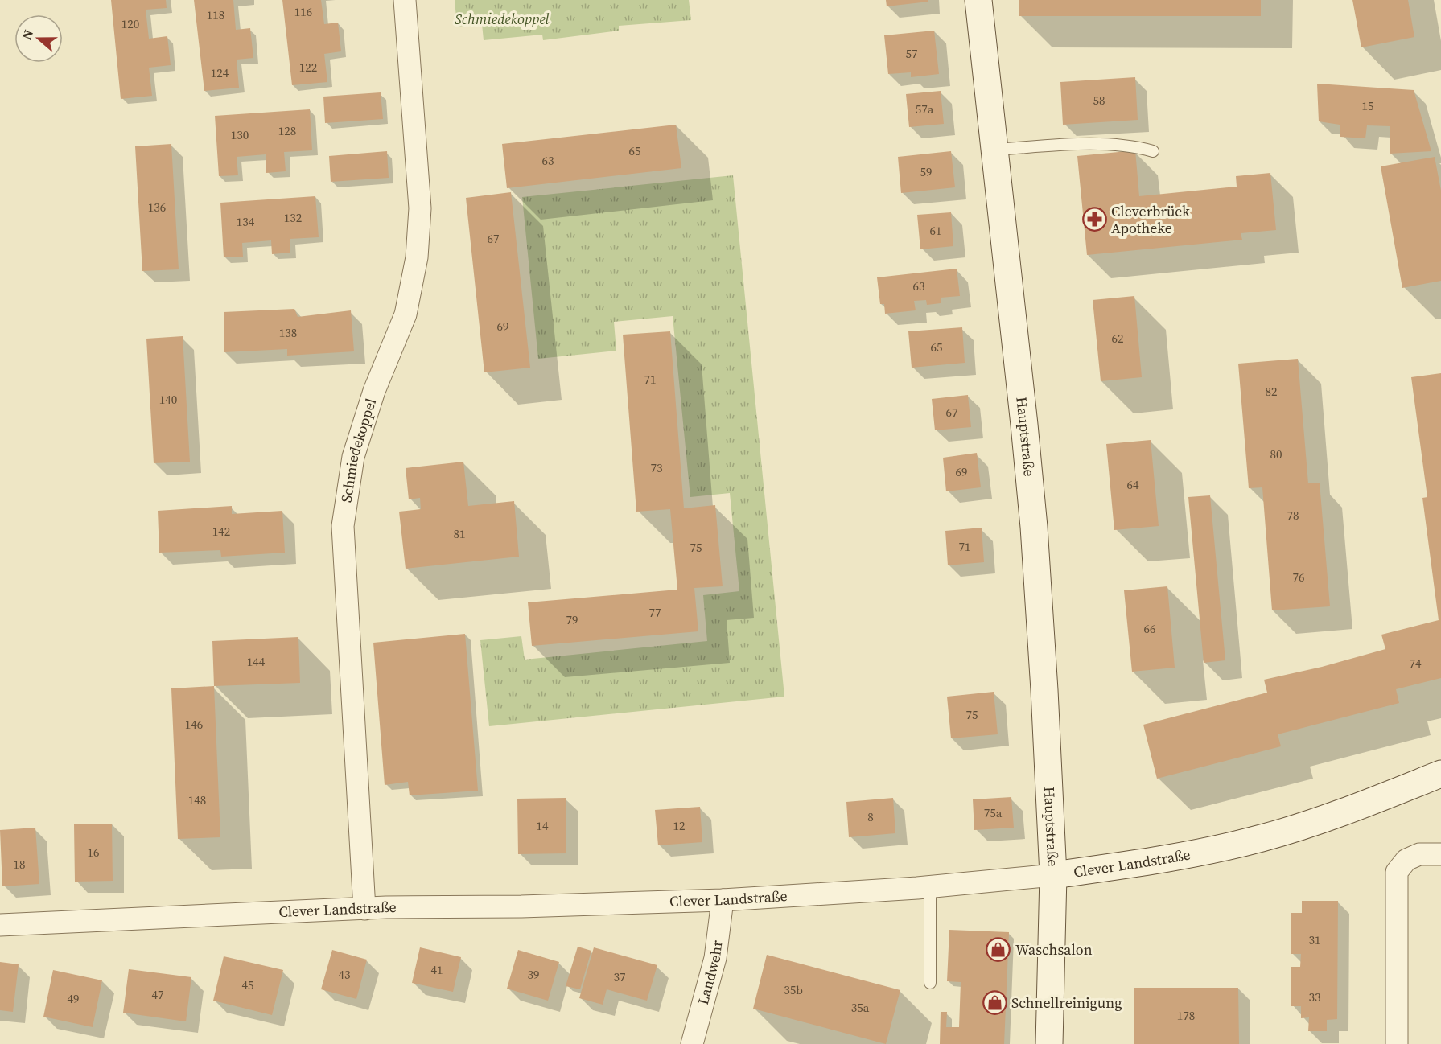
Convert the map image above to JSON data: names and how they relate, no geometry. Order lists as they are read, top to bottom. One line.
{"streets":{"main road":["Hauptstraße","Clever Landstraße"],"street":["Schmiedekoppel","Landwehr"]},"crossings":[["Hauptstraße","Clever Landstraße"],["Schmiedekoppel","Clever Landstraße"],["Clever Landstraße","Landwehr"]],"parks":["Schmiedekoppel"],"places":{"pharmacy":["Cleverbrück Apotheke"],"shop":["Waschsalon","Schnellreinigung"]},"house_numbers":["116","118","120","57","122","124","58","15","57a","128","130","65","63","59","136","132","134","61","67","63","69","138","62","65","71","82","140","67","80","73","69","64","78","142","81","71","75","76","77","79","66","144","74","75","146","148","75a","8","14","12","16","18","31","41","43","39","37","45","35b","47","33","49","35a","178"],"north":"left"}
